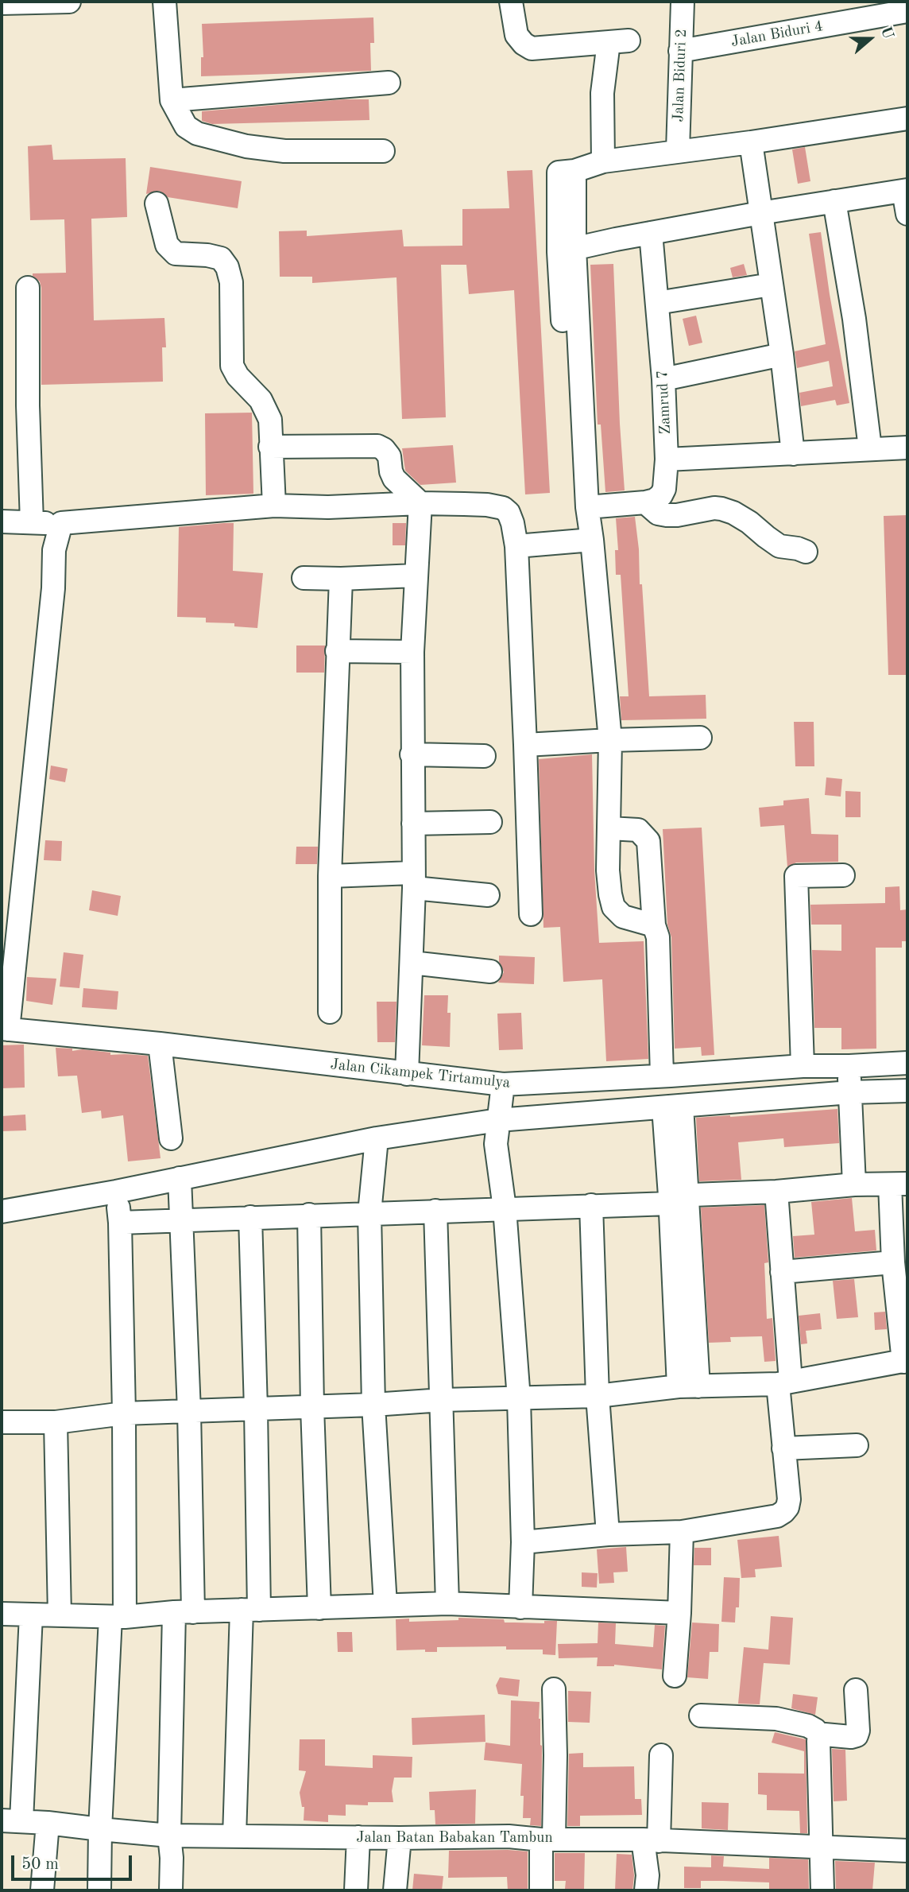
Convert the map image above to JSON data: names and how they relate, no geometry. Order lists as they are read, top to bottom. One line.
{"streets":{"street":["Jalan Biduri 4","Jalan Biduri 2","Zamrud 7","Jalan Cikampek Tirtamulya","Jalan Batan Babakan Tambun"]},"crossings":[["Jalan Biduri 4","Jalan Biduri 2"]],"scale_bar":"50 m","north":"right"}
